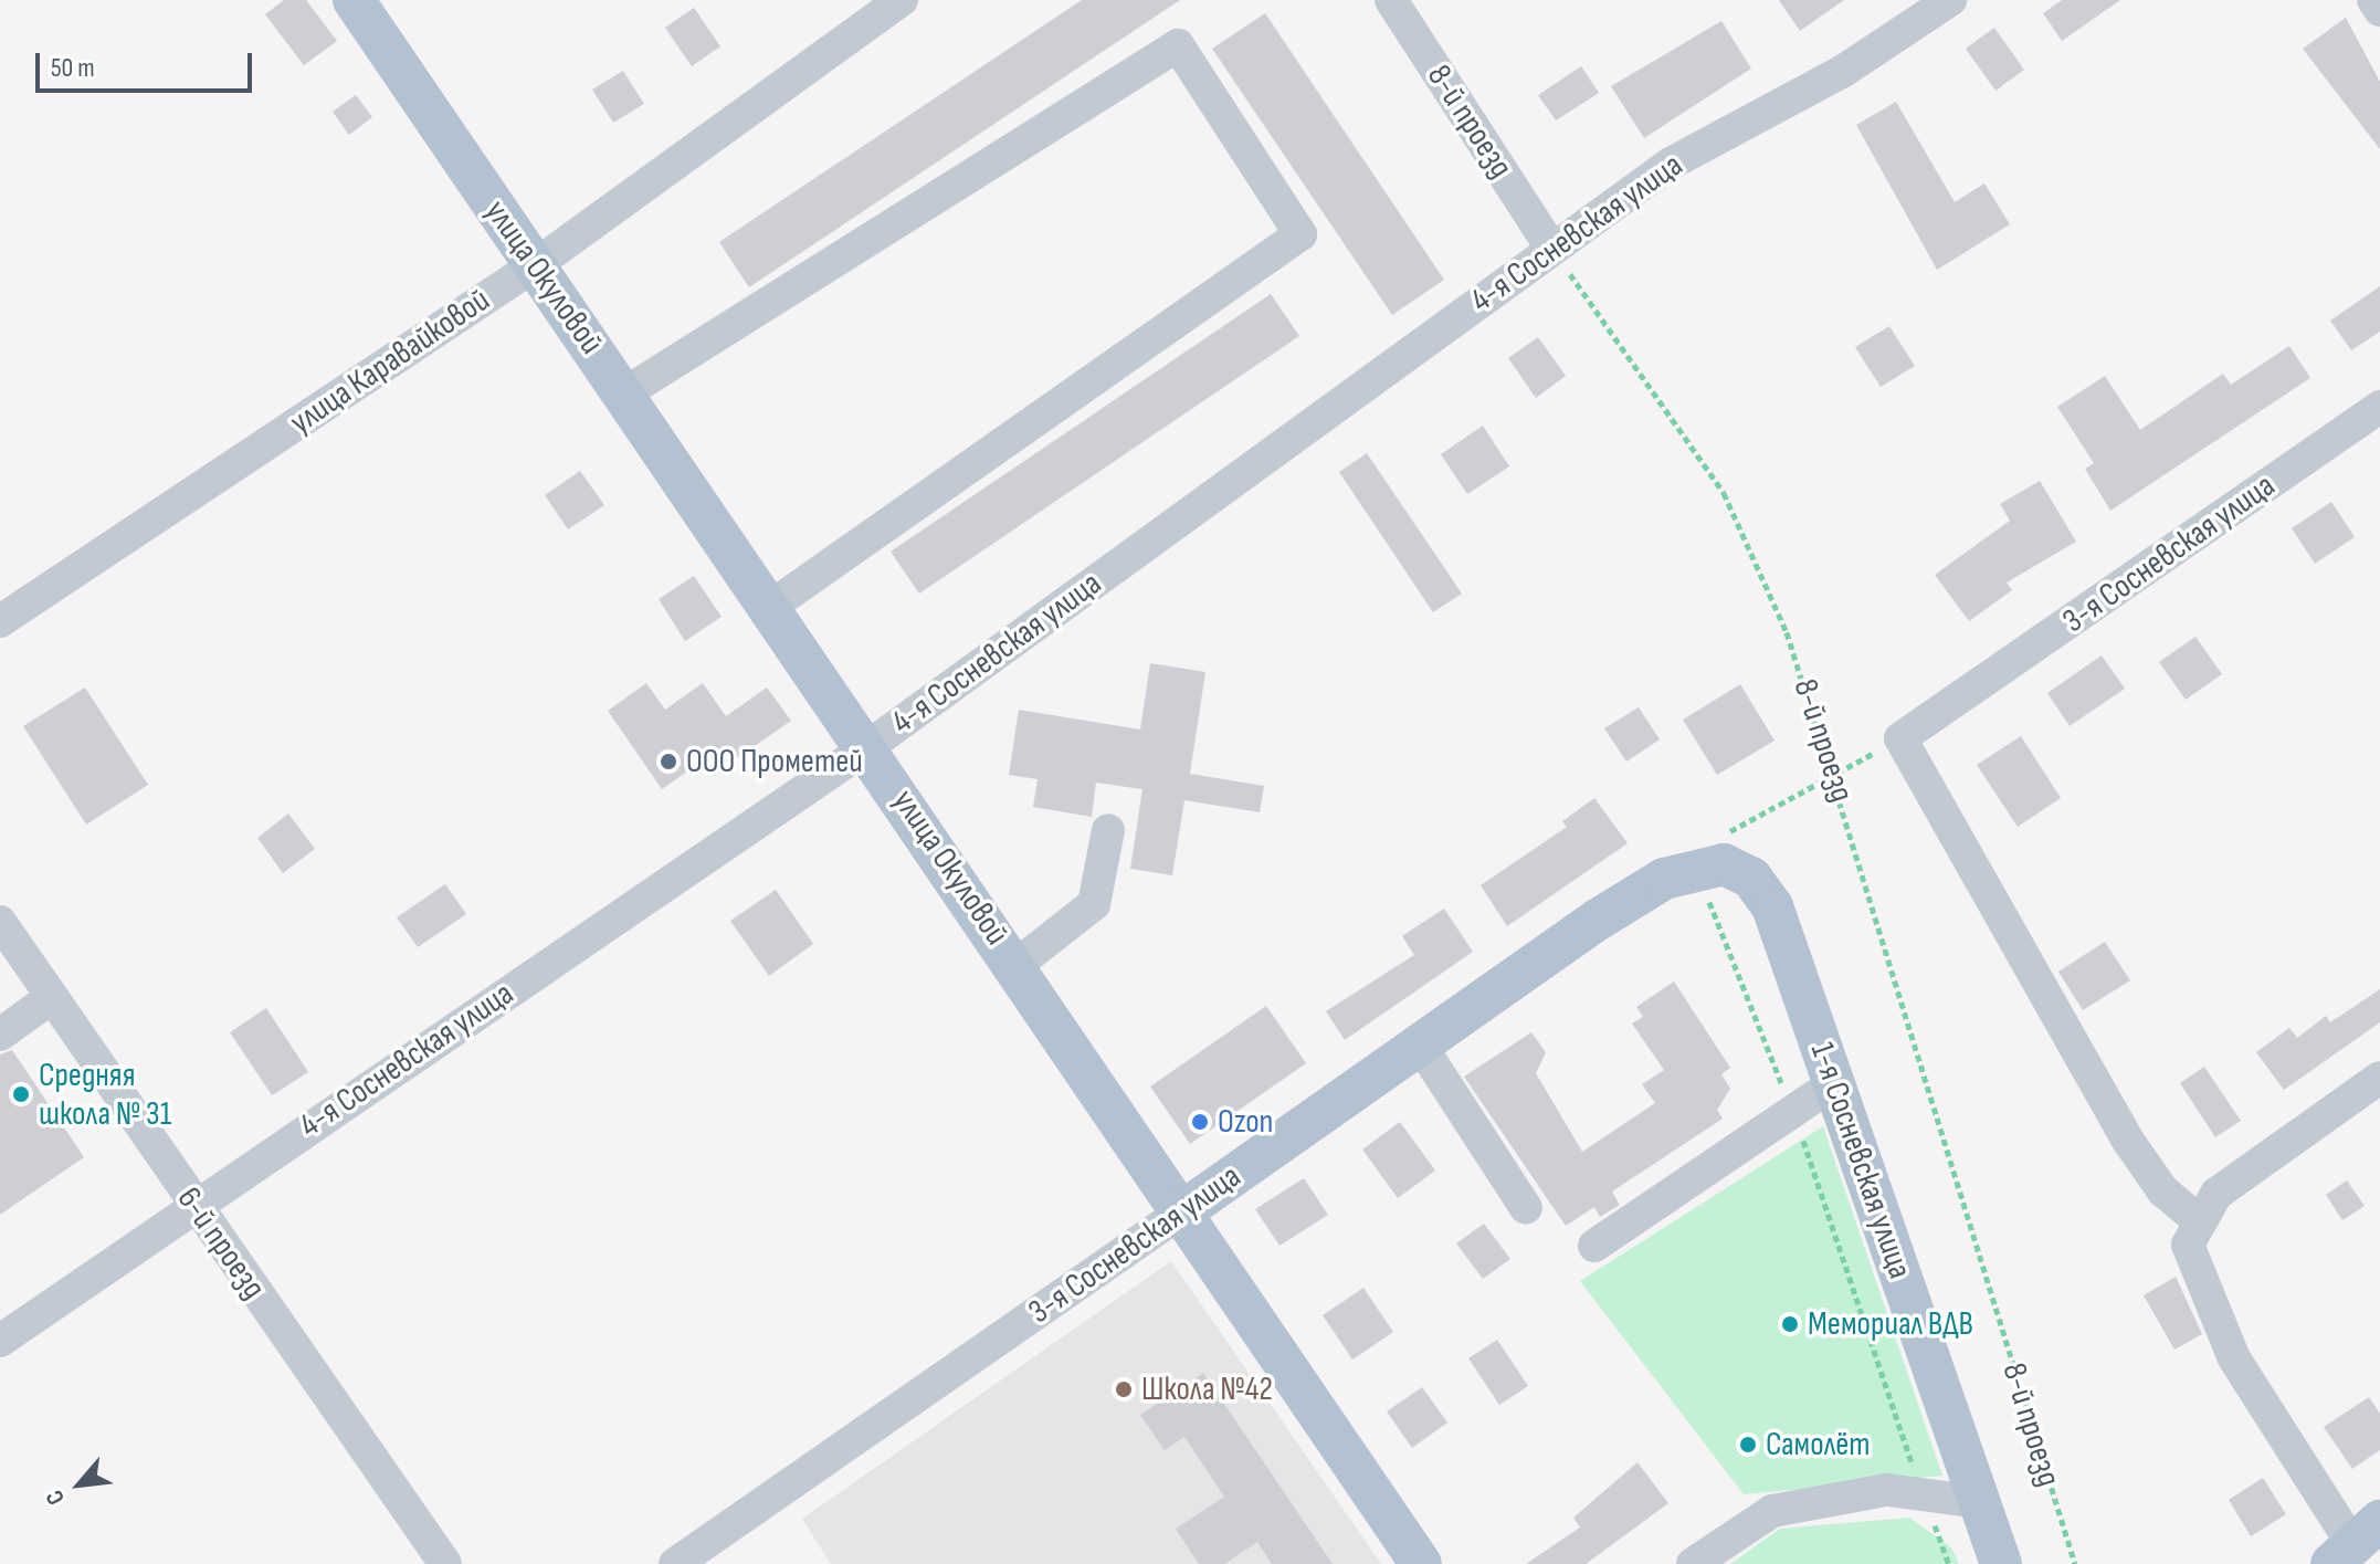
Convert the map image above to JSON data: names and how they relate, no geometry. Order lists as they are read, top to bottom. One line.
{"streets":{"main road":["улица Окуловой","3-я Сосневская улица","1-я Сосневская улица"],"street":["8-й проезд","4-я Сосневская улица","улица Каравайковой","6-й проезд"]},"crossings":[["8-й проезд","4-я Сосневская улица"],["4-я Сосневская улица","улица Окуловой"],["4-я Сосневская улица","6-й проезд"],["улица Окуловой","улица Каравайковой"],["улица Окуловой","3-я Сосневская улица"],["3-я Сосневская улица","1-я Сосневская улица"]],"places":["ООО Прометей","Средняя школа № 31","Ozon","Мемориал ВДВ","Школа №42","Самолёт"],"scale_bar":"50 m","north":"bottom left"}
